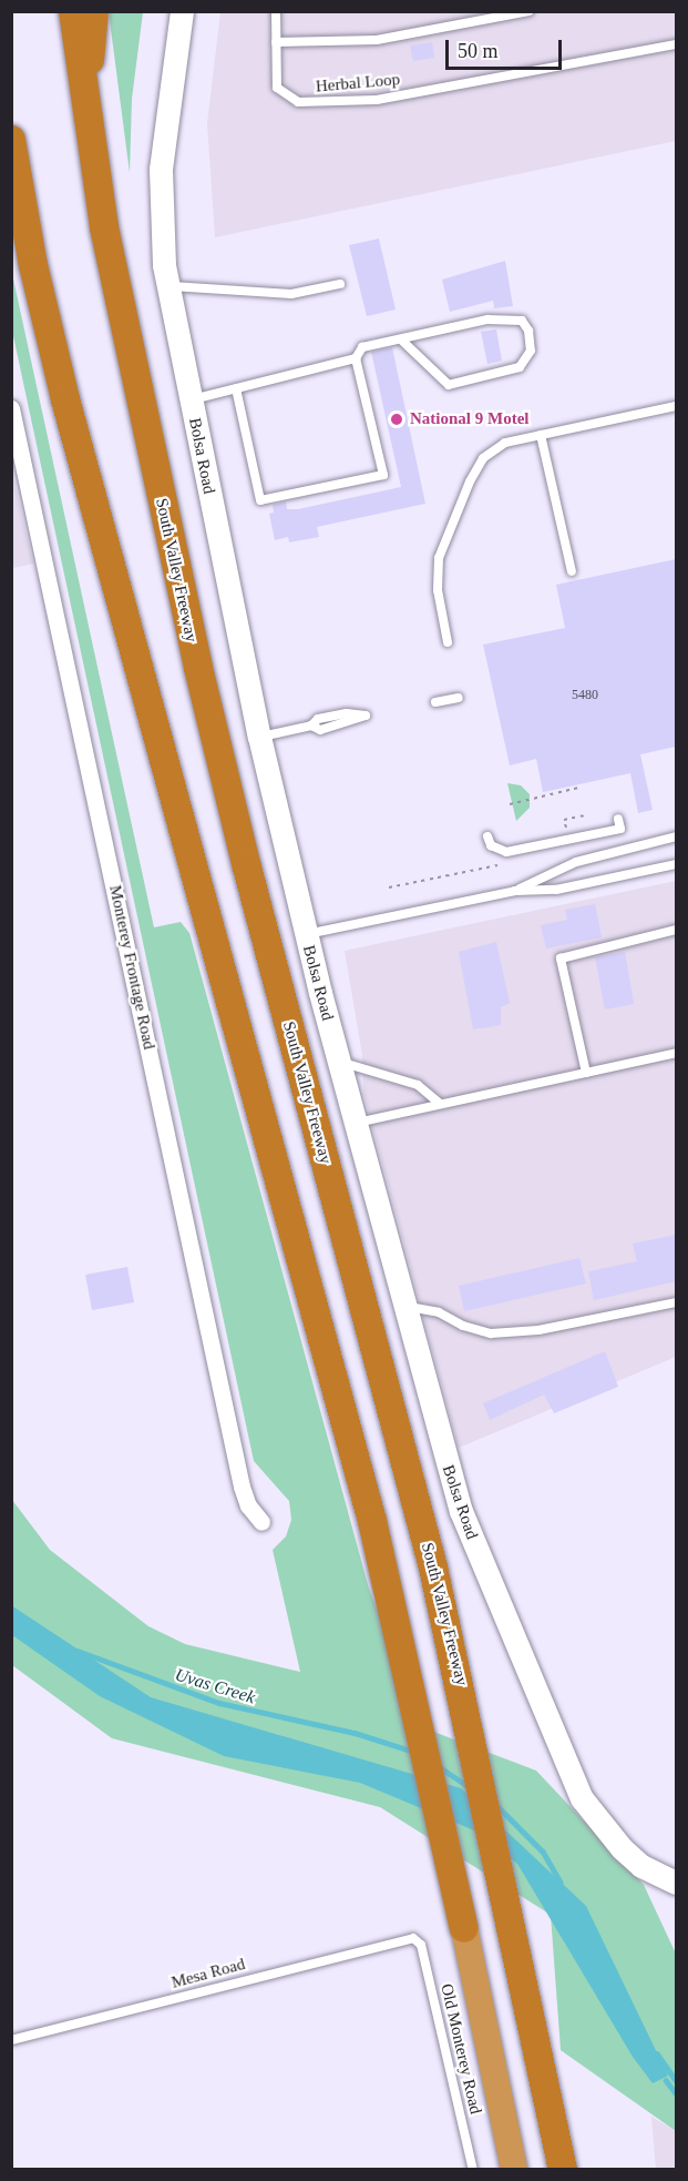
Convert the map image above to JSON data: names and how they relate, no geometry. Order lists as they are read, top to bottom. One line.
{"streets":{"highway":["South Valley Freeway"],"main road":["Bolsa Road"],"street":["Monterey Frontage Road"],"lane":["Herbal Loop","Mesa Road","Old Monterey Road"]},"crossings":[["Mesa Road","Old Monterey Road"]],"water":["Uvas Creek"],"places":["National 9 Motel"],"house_numbers":["5480"],"scale_bar":"50 m"}
